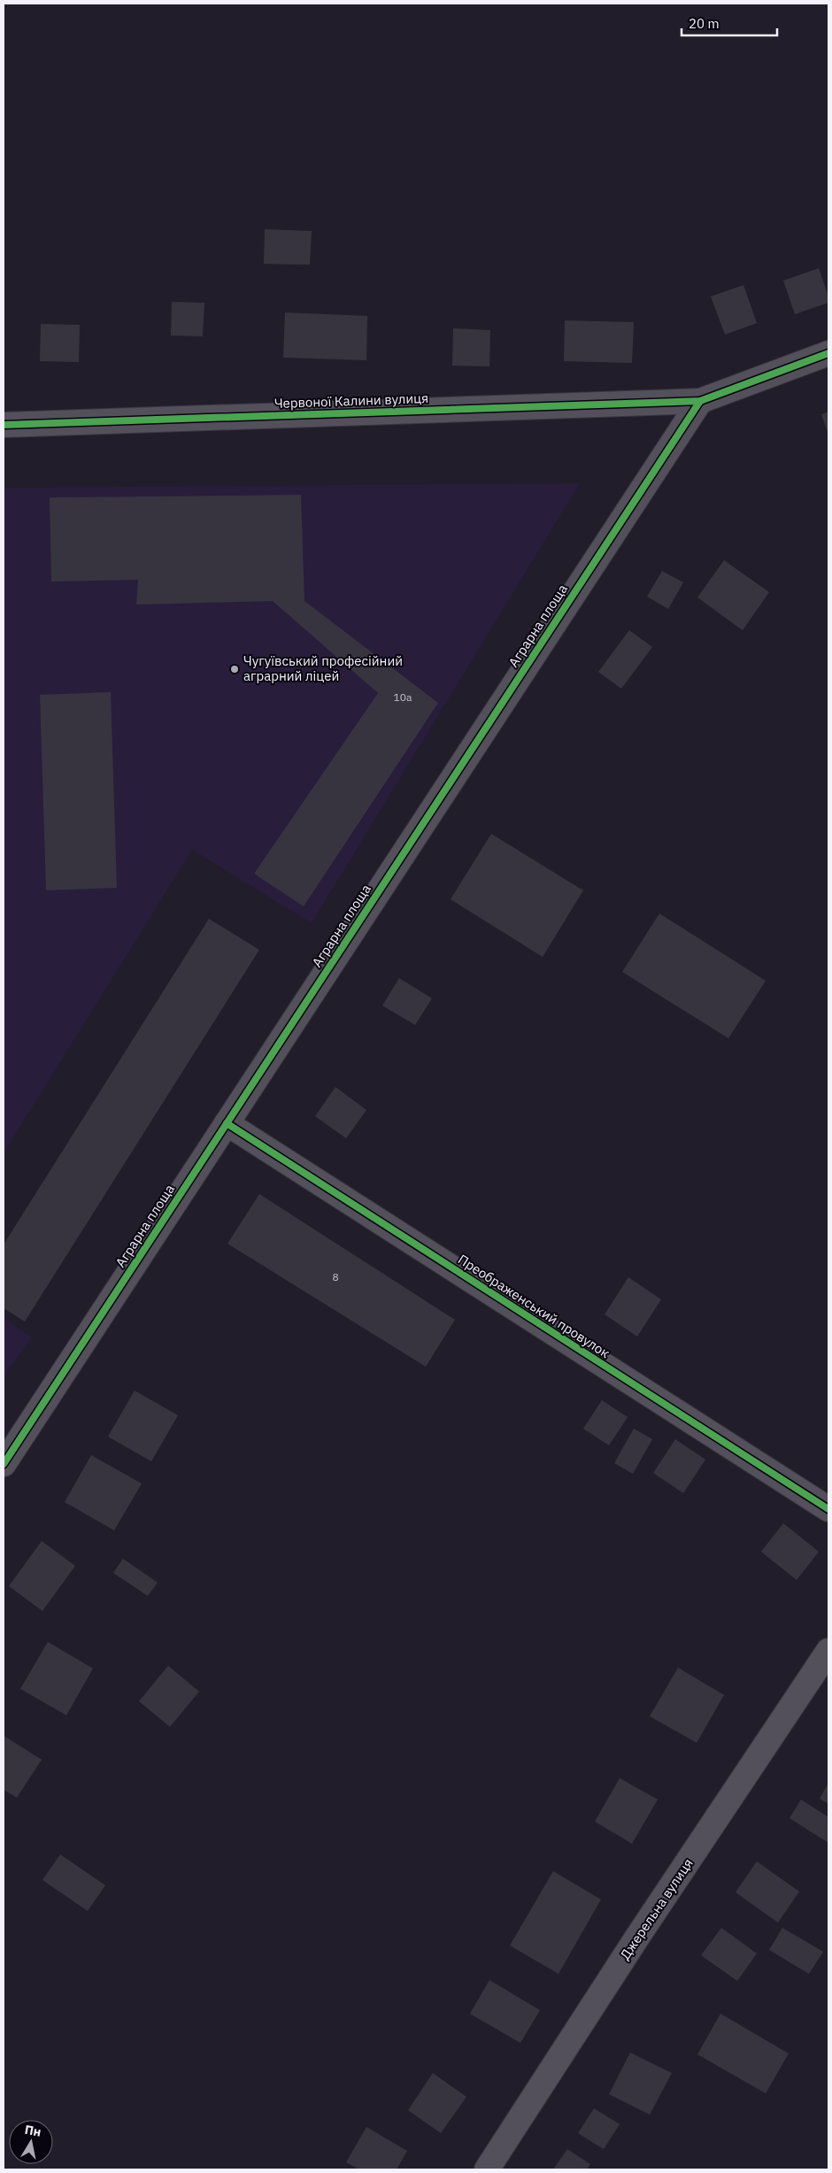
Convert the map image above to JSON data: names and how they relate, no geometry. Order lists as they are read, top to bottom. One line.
{"streets":{"street":["Червоної Калини вулиця","Аграрна площа","Преображенський провулок","Джерельна вулиця"]},"crossings":[["Червоної Калини вулиця","Аграрна площа"],["Аграрна площа","Преображенський провулок"]],"places":["Чугуївський професійний аграрний ліцей"],"house_numbers":["10а","8"],"scale_bar":"20 m","north":"top"}
